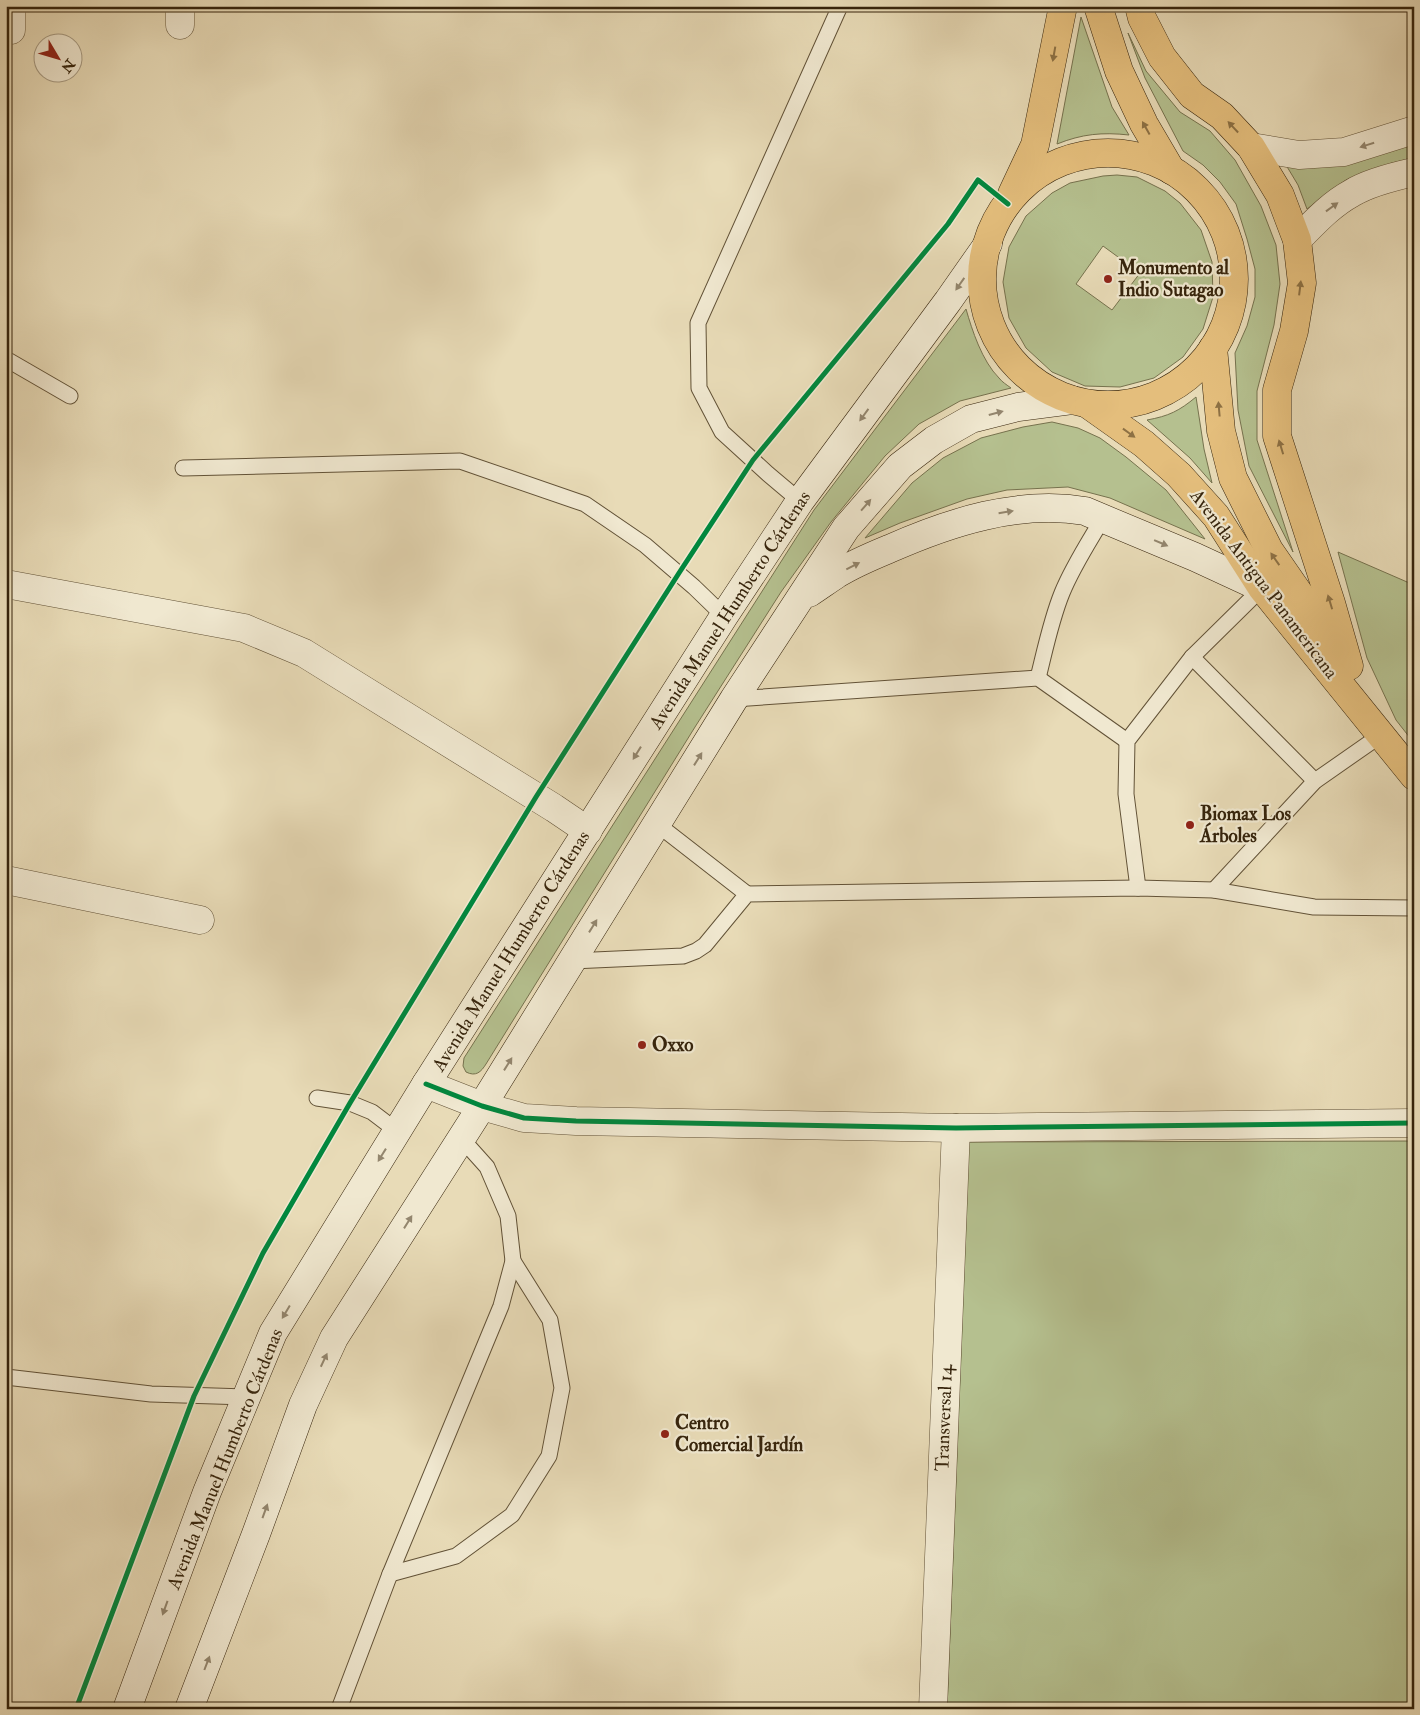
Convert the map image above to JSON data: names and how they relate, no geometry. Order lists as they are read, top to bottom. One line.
{"streets":{"main road":["Avenida Antigua Panamericana","Avenida Manuel Humberto Cárdenas","Transversal 14"]},"places":["Monumento al Indio Sutagao","Biomax Los Árboles","Oxxo","Centro Comercial Jardín"],"north":"bottom right"}
